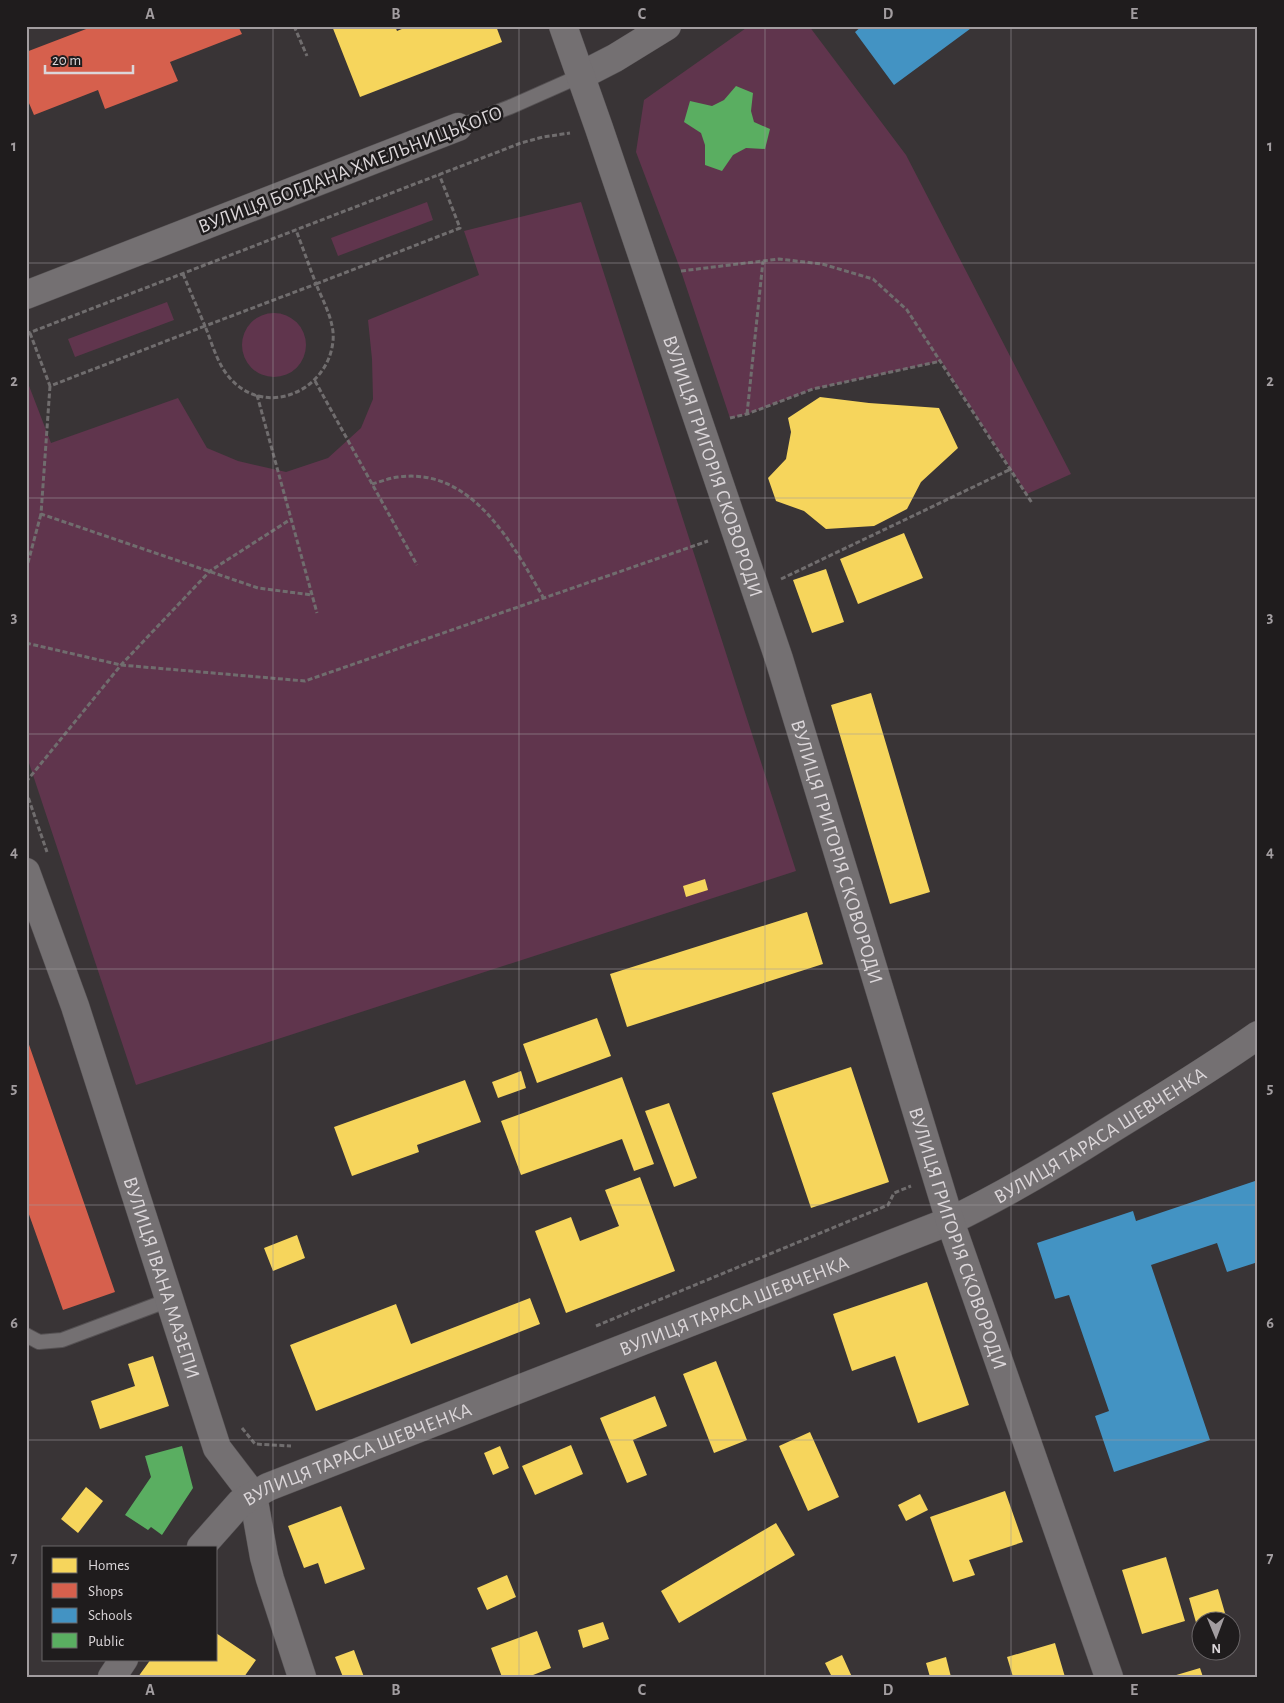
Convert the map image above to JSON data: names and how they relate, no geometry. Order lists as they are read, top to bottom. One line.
{"streets":{"street":["ВУЛИЦЯ БОГДАНА ХМЕЛЬНИЦЬКОГО","ВУЛИЦЯ ГРИГОРІЯ СКОВОРОДИ","ВУЛИЦЯ ТАРАСА ШЕВЧЕНКА","ВУЛИЦЯ ІВАНА МАЗЕПИ"]},"crossings":[["ВУЛИЦЯ БОГДАНА ХМЕЛЬНИЦЬКОГО","ВУЛИЦЯ ГРИГОРІЯ СКОВОРОДИ"],["ВУЛИЦЯ ГРИГОРІЯ СКОВОРОДИ","ВУЛИЦЯ ТАРАСА ШЕВЧЕНКА"],["ВУЛИЦЯ ТАРАСА ШЕВЧЕНКА","ВУЛИЦЯ ІВАНА МАЗЕПИ"]],"legend":["Homes","Shops","Schools","Public"],"scale_bar":"20 m","north":"bottom","grid":{"columns":["A","B","C","D","E"],"rows":["1","2","3","4","5","6","7"]}}
